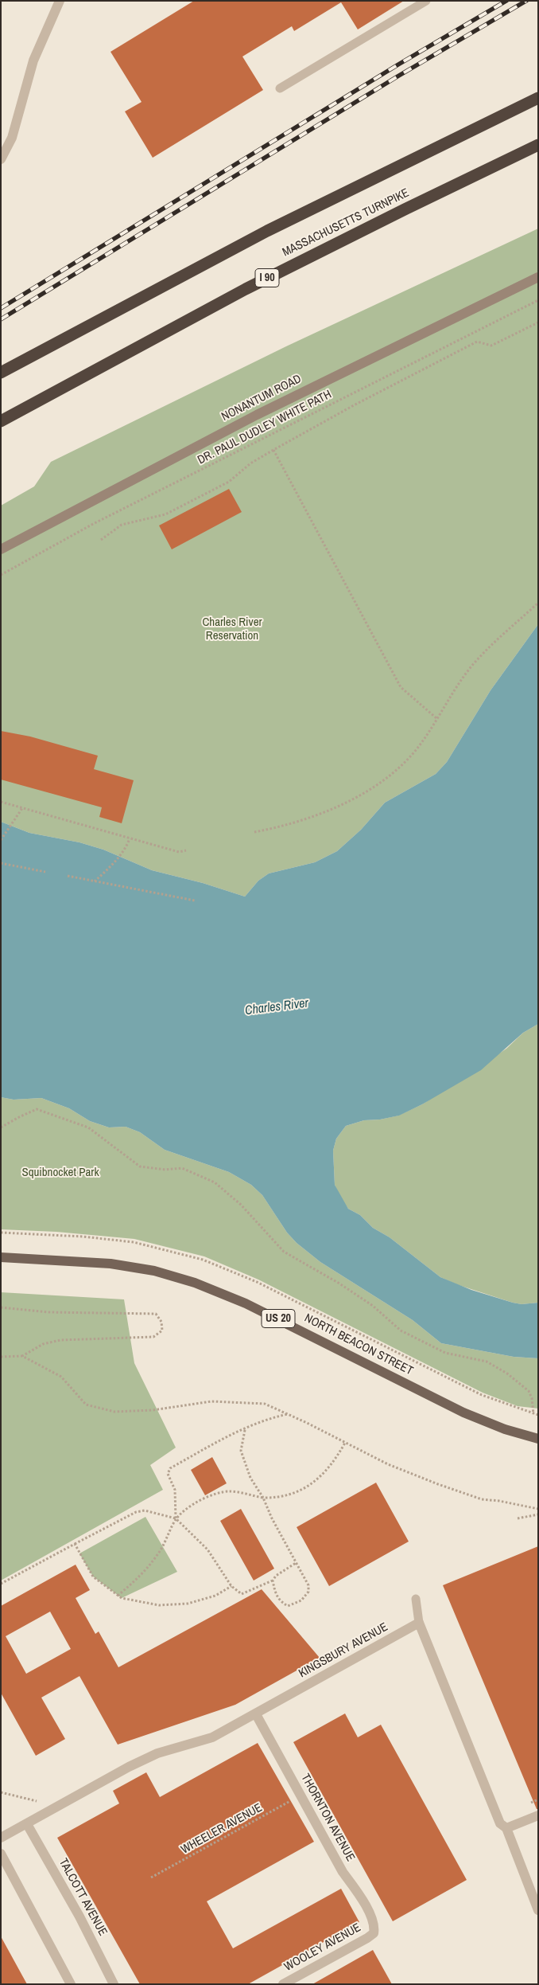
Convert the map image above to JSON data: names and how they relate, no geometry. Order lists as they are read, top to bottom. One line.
{"streets":{"highway":["MASSACHUSETTS TURNPIKE","I 90"],"main road":["NONANTUM ROAD","US 20","NORTH BEACON STREET"],"street":["KINGSBURY AVENUE","THORNTON AVENUE","TALCOTT AVENUE","WOOLEY AVENUE"],"path":["DR. PAUL DUDLEY WHITE PATH","WHEELER AVENUE"]},"crossings":[["KINGSBURY AVENUE","THORNTON AVENUE"],["KINGSBURY AVENUE","TALCOTT AVENUE"],["THORNTON AVENUE","WHEELER AVENUE"],["THORNTON AVENUE","WOOLEY AVENUE"]],"water":["Charles River"],"parks":["Charles River Reservation","Squibnocket Park"]}
